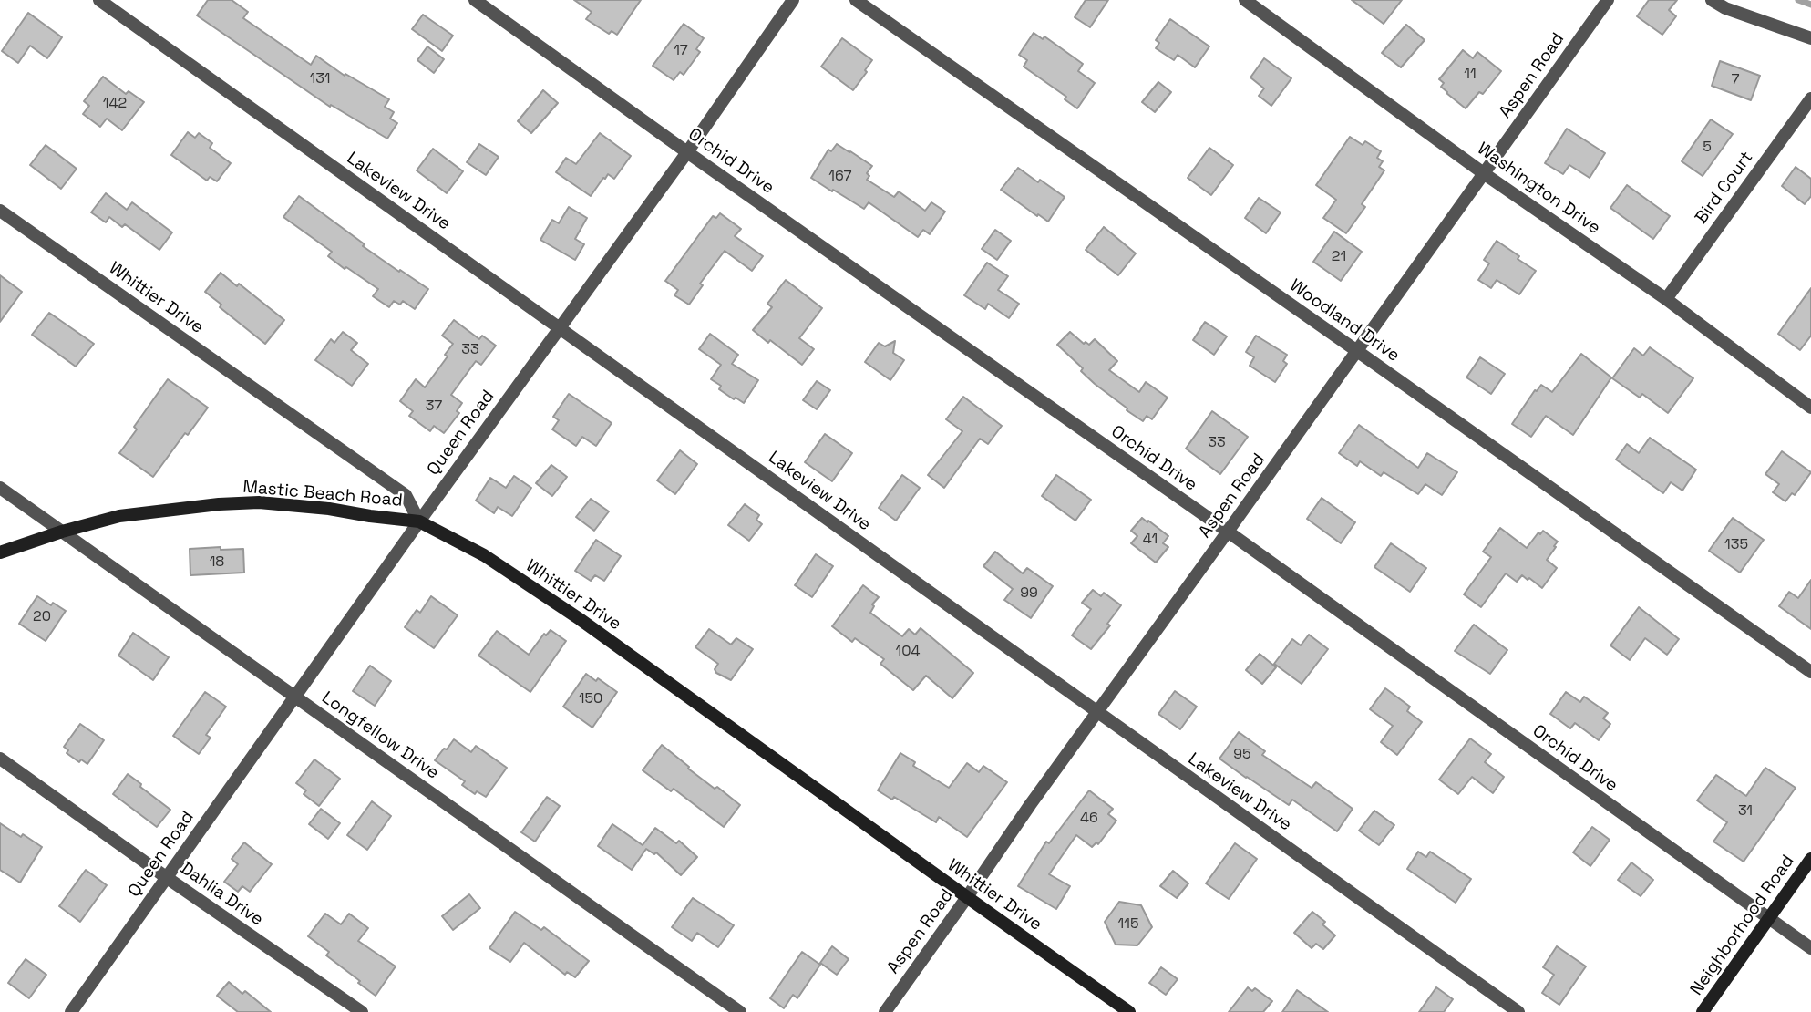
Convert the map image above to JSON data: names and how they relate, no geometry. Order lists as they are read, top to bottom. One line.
{"streets":{"street":["Aspen Road","Orchid Drive","Bird Court","Washington Drive","Lakeview Drive","Whittier Drive","Woodland Drive","Queen Road","Mastic Beach Road","Longfellow Drive","Dahlia Drive","Neighborhood Road"]},"crossings":[["Aspen Road","Orchid Drive"],["Aspen Road","Washington Drive"],["Aspen Road","Lakeview Drive"],["Aspen Road","Whittier Drive"],["Aspen Road","Woodland Drive"],["Orchid Drive","Queen Road"],["Orchid Drive","Neighborhood Road"],["Bird Court","Washington Drive"],["Lakeview Drive","Queen Road"],["Whittier Drive","Queen Road"],["Whittier Drive","Mastic Beach Road"],["Queen Road","Mastic Beach Road"],["Queen Road","Longfellow Drive"],["Queen Road","Dahlia Drive"],["Mastic Beach Road","Longfellow Drive"]],"house_numbers":["17","11","131","7","142","5","167","21","33","37","33","41","135","18","99","20","104","150","95","31","46","115"]}
